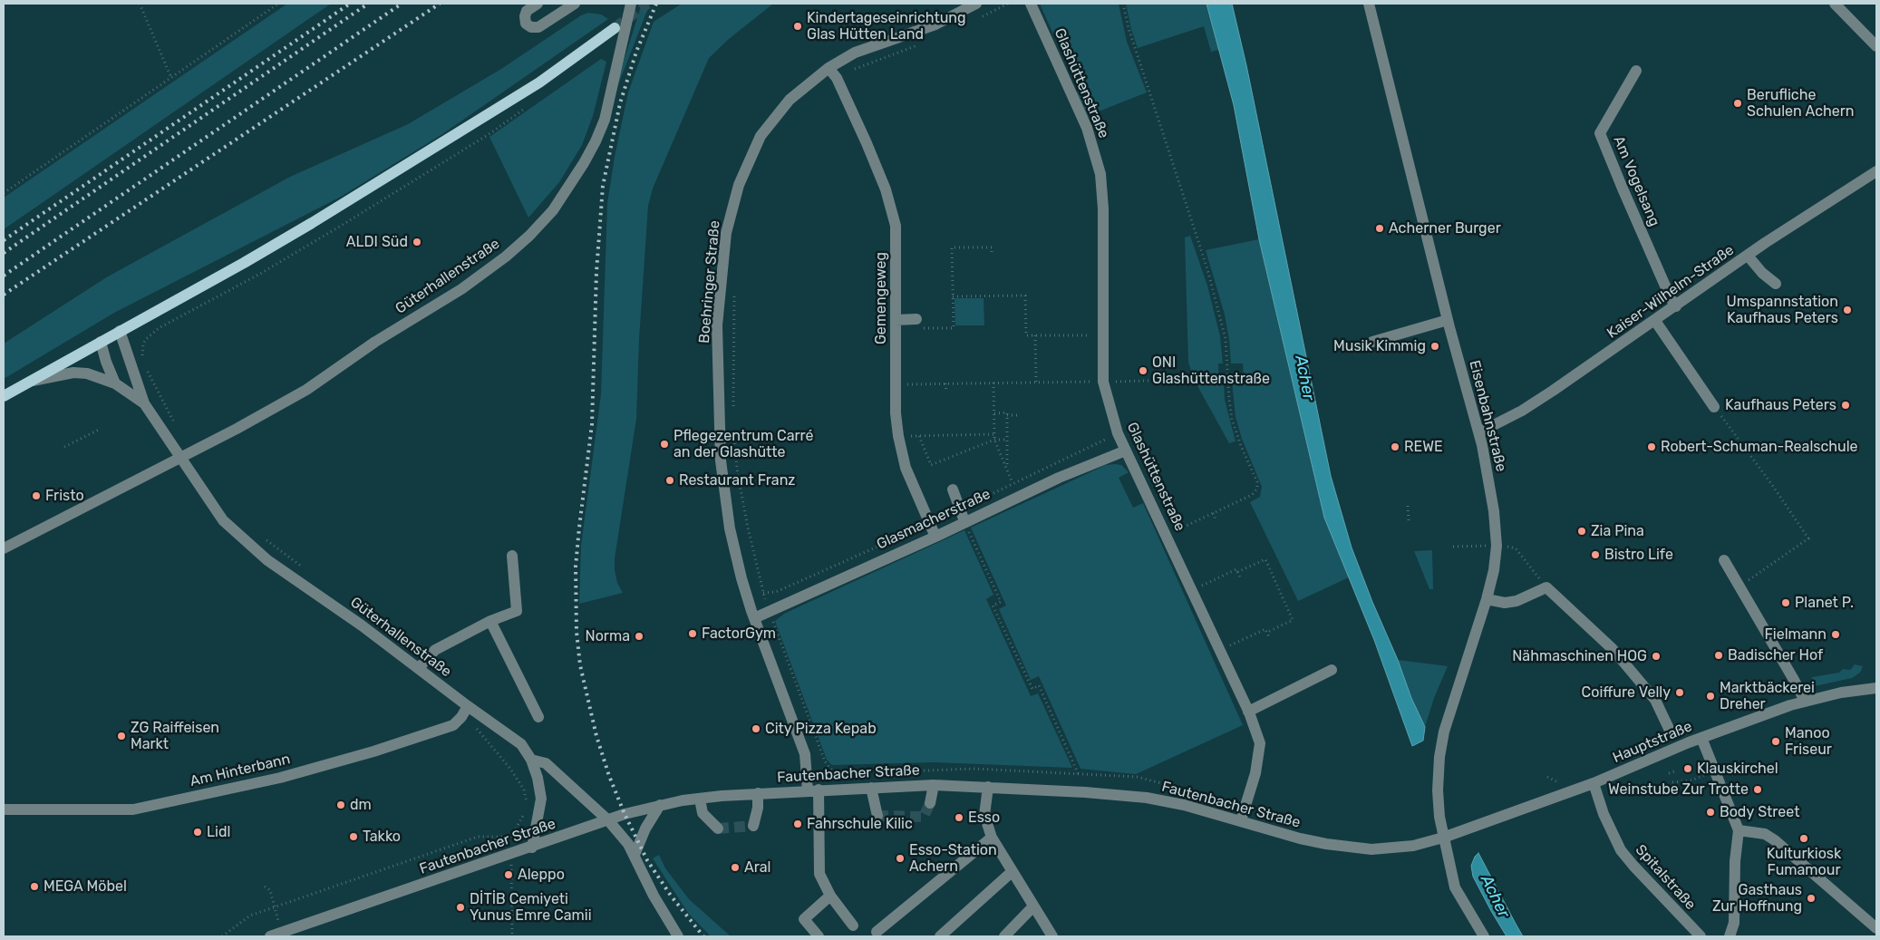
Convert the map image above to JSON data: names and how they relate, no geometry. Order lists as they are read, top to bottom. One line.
{"streets":{"street":["Glashüttenstraße","Am Vogelsang","Güterhallenstraße","Boehringer Straße","Kaiser-Wilhelm-Straße","Gemengeweg","Eisenbahnstraße","Glasmacherstraße","Hauptstraße","Am Hinterbann","Fautenbacher Straße","Spitalstraße"]},"crossings":[["Glashüttenstraße","Glasmacherstraße"],["Glashüttenstraße","Fautenbacher Straße"],["Am Vogelsang","Kaiser-Wilhelm-Straße"],["Güterhallenstraße","Am Hinterbann"],["Güterhallenstraße","Fautenbacher Straße"],["Boehringer Straße","Gemengeweg"],["Boehringer Straße","Glasmacherstraße"],["Boehringer Straße","Fautenbacher Straße"],["Kaiser-Wilhelm-Straße","Eisenbahnstraße"],["Gemengeweg","Glasmacherstraße"],["Eisenbahnstraße","Hauptstraße"],["Eisenbahnstraße","Fautenbacher Straße"],["Hauptstraße","Fautenbacher Straße"],["Hauptstraße","Spitalstraße"]],"water":["Acher"],"places":["Kindertageseinrichtung Glas Hütten Land","Berufliche Schulen Achern","Acherner Burger","ALDI Süd","Umspannstation Kaufhaus Peters","Musik Kimmig","ONI Glashüttenstraße","Kaufhaus Peters","Pflegezentrum Carré an der Glashütte","REWE","Robert-Schuman-Realschule","Restaurant Franz","Fristo","Zia Pina","Bistro Life","Planet P.","FactorGym","Fielmann","Norma","Badischer Hof","Nähmaschinen HOG","Coiffure Velly","Marktbäckerei Dreher","City Pizza Kepab","ZG Raiffeisen Markt","Manoo Friseur","Klauskirchel","Weinstube Zur Trotte","dm","Body Street","Esso","Fahrschule Kilic","Lidl","Takko","Kulturkiosk Fumamour","Esso-Station Achern","Aral","Aleppo","MEGA Möbel","Gasthaus Zur Hoffnung","DİTİB Cemiyeti Yunus Emre Camii"]}
